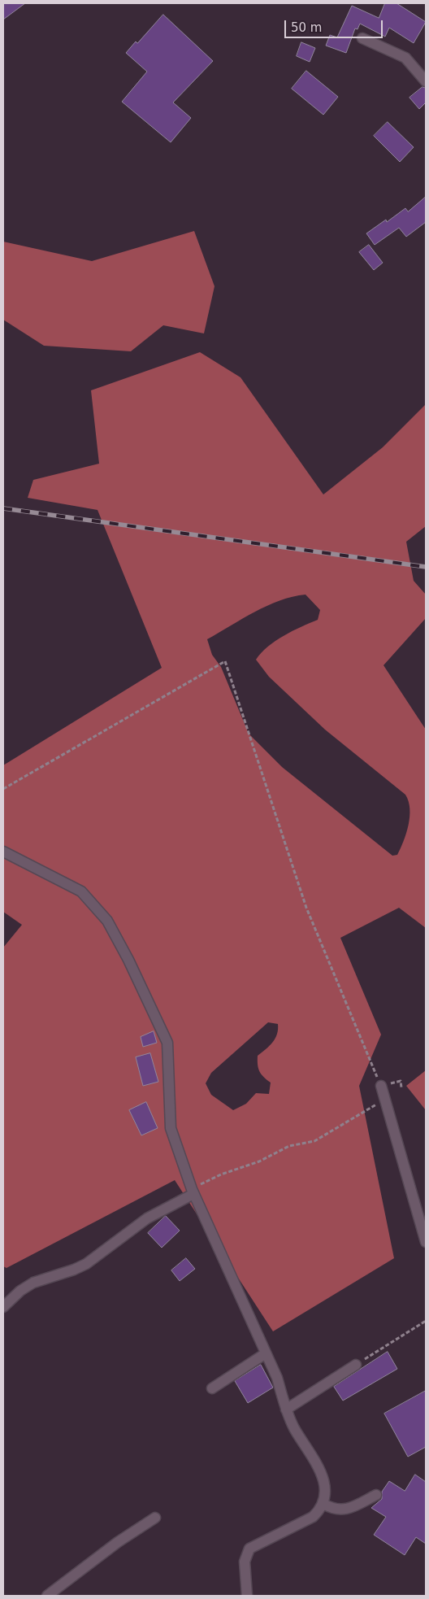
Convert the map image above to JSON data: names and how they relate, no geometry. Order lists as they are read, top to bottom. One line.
{"scale_bar":"50 m"}
